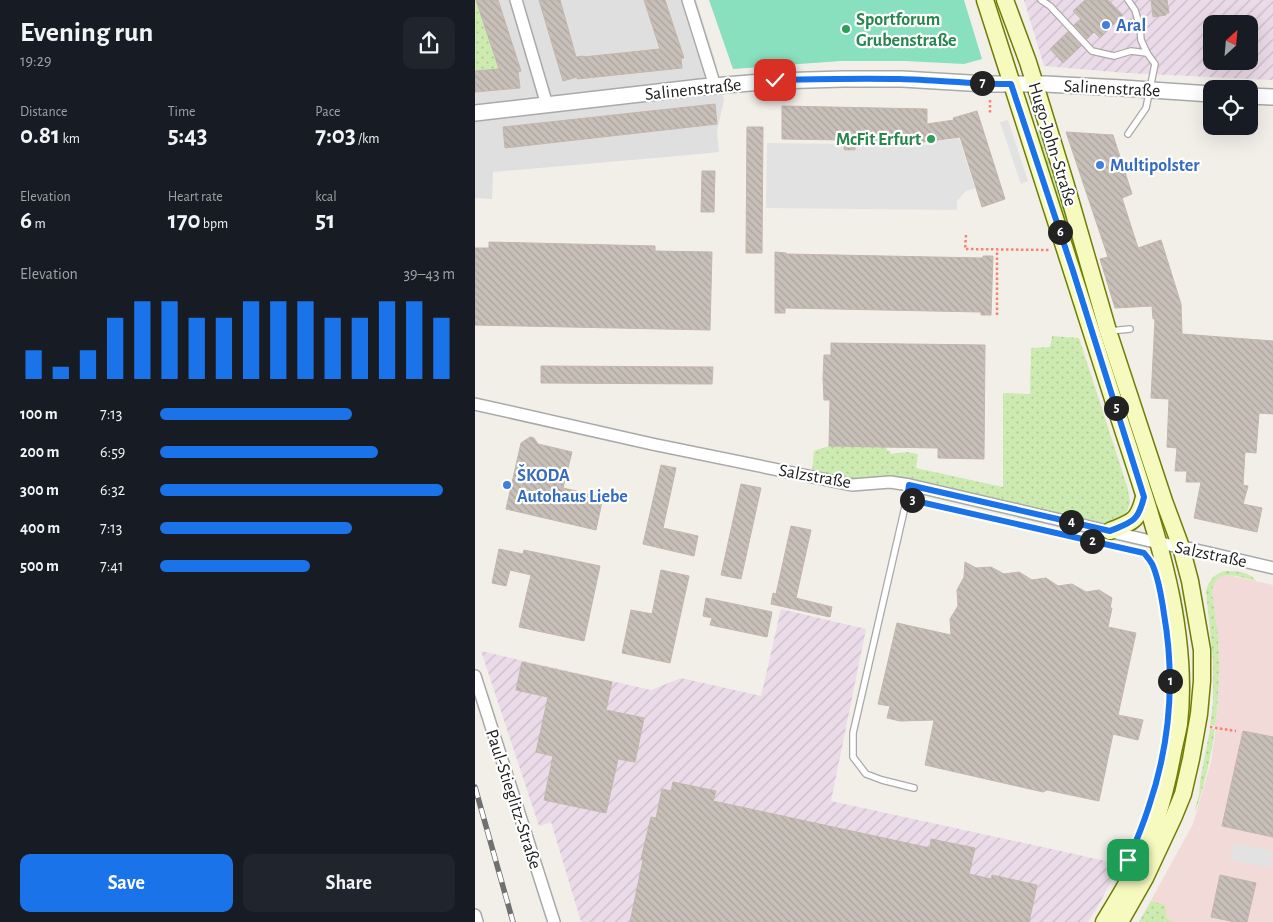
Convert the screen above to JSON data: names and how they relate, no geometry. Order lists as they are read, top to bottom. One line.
{"streets":{"main road":["Hugo-John-Straße"],"street":["Salinenstraße","Salzstraße","Paul-Stieglitz-Straße"]},"crossings":[["Salinenstraße","Hugo-John-Straße"],["Hugo-John-Straße","Salzstraße"]],"places":["Aral","Sportforum Grubenstraße","McFit Erfurt","Multipolster","ŠKODA Autohaus Liebe"],"north":"top right","page":{"heading":["Evening run","19:29"],"pins":["7","6","5","3","4","2","1"],"stats":[["Distance","0.81 km"],["Time","5:43"],["Pace","7:03 /km"],["Elevation","6 m"],["Heart rate","170 bpm"],["kcal","51"]],"chart":["Elevation","39–43 m"],"list":[{"name":"100 m","note":"7:13"},{"name":"200 m","note":"6:59"},{"name":"300 m","note":"6:32"},{"name":"400 m","note":"7:13"},{"name":"500 m","note":"7:41"}],"buttons":["Save","Share"]}}
